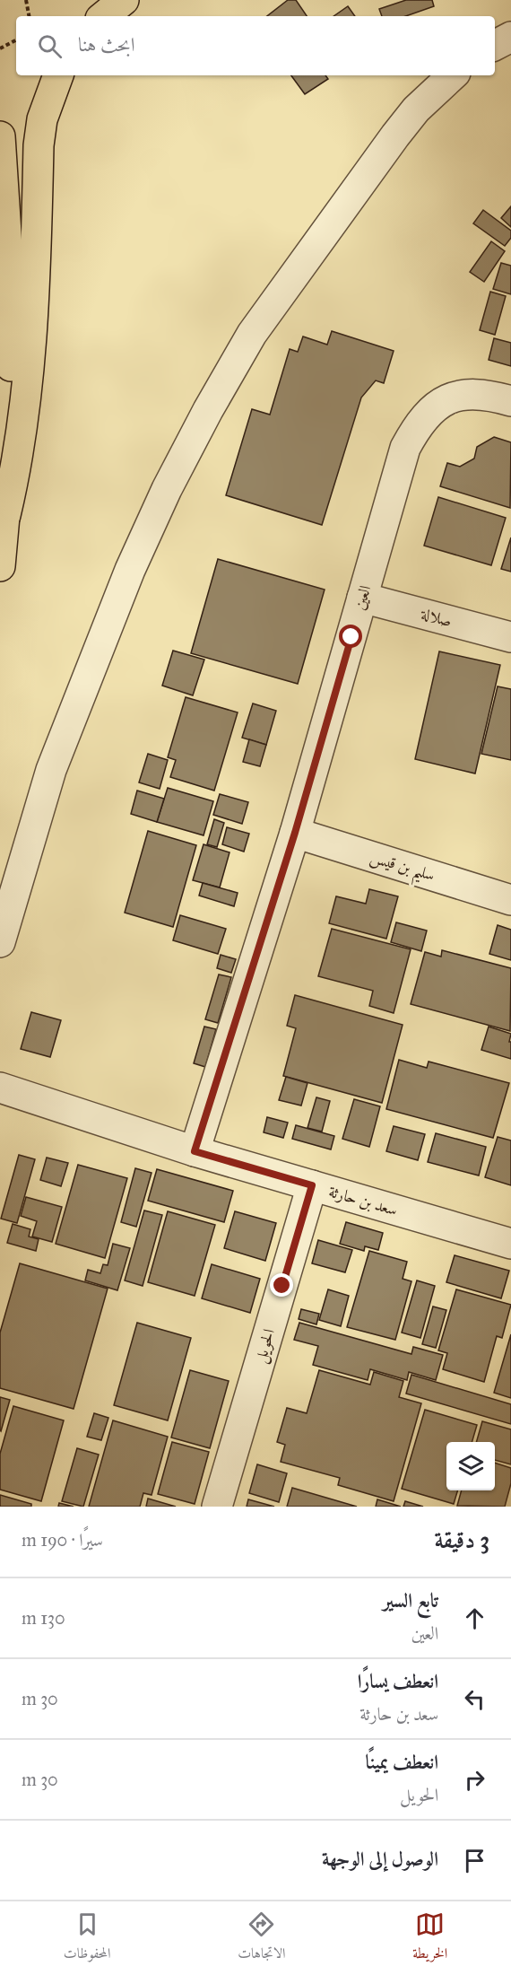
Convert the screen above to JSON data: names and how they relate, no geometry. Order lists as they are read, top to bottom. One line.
{"streets":{"street":["العين","صلالة","سليم بن قيس","سعد بن حارثة","الحويل"]},"crossings":[["العين","صلالة"],["العين","سليم بن قيس"],["العين","سعد بن حارثة"],["سعد بن حارثة","الحويل"]],"page":{"search":"ابحث هنا","heading":["3 دقيقة","سيرًا · 190 m"],"list":[["تابع السير","العين","130 m"],["انعطف يسارًا","سعد بن حارثة","30 m"],["انعطف يمينًا","الحويل","30 m"],"الوصول إلى الوجهة"],"nav":["الخريطة","الاتجاهات","المحفوظات"]}}
